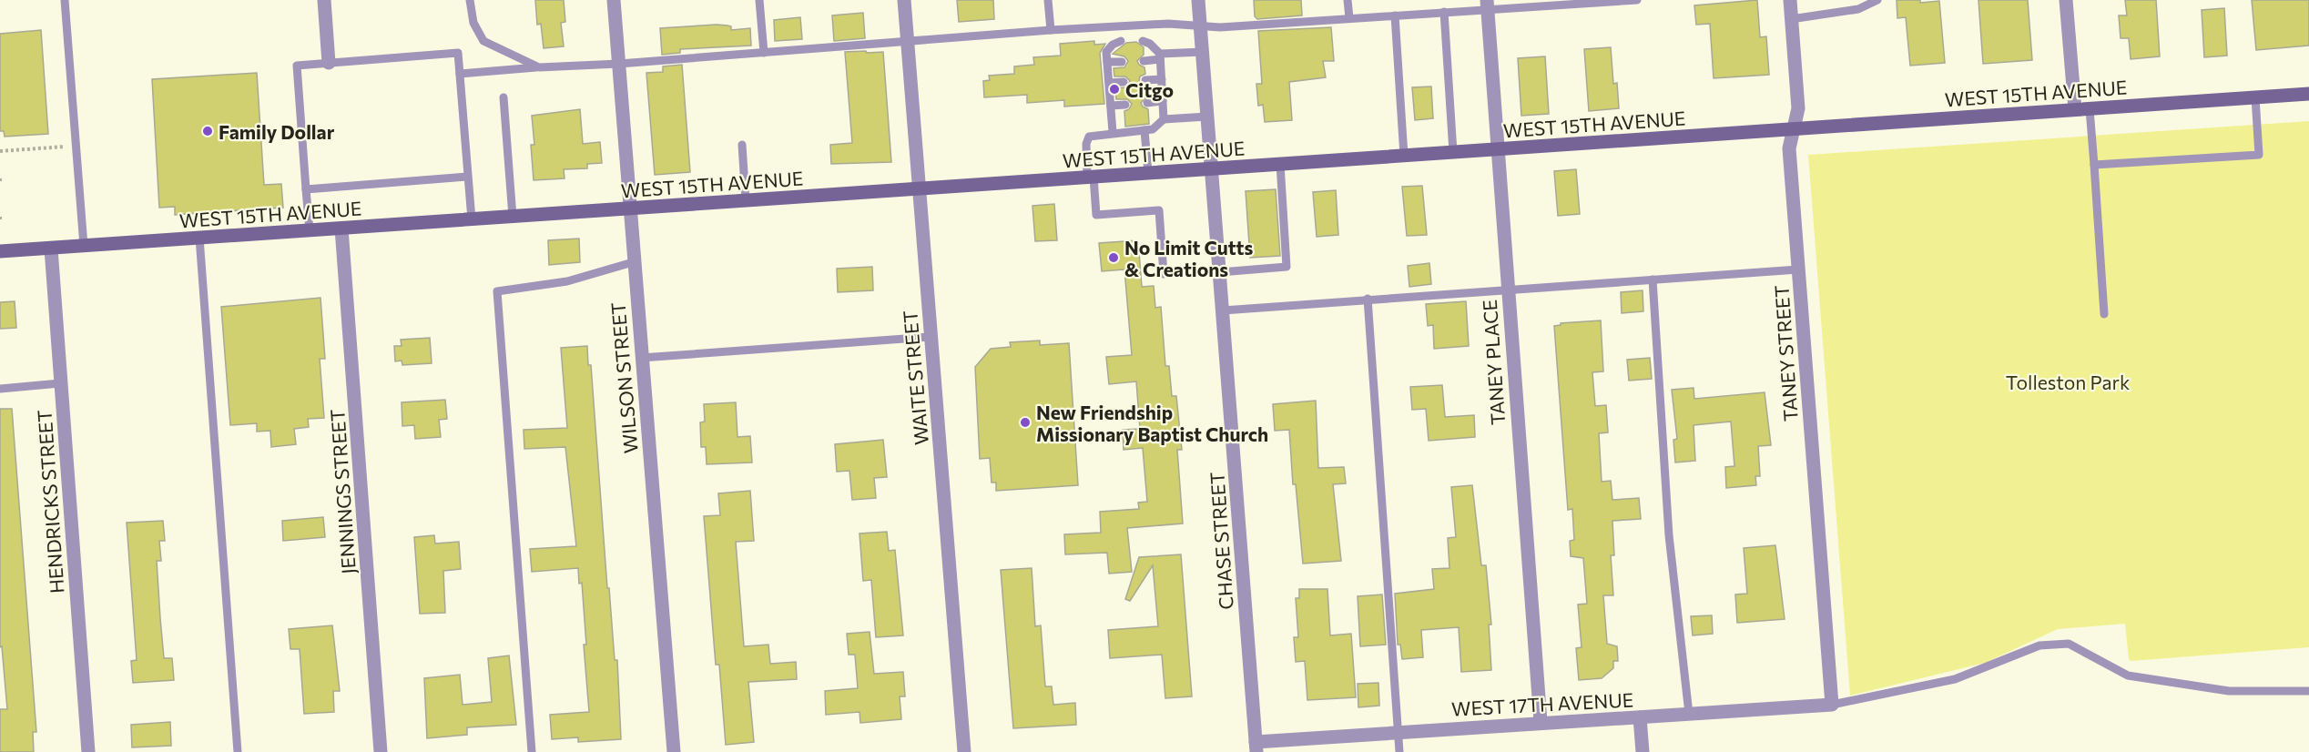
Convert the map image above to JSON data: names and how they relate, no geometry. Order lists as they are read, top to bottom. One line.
{"streets":{"main road":["WEST 15TH AVENUE"],"street":["TANEY STREET","TANEY PLACE","WILSON STREET","WAITE STREET","JENNINGS STREET","HENDRICKS STREET","CHASE STREET","WEST 17TH AVENUE"]},"crossings":[["WEST 15TH AVENUE","TANEY STREET"],["WEST 15TH AVENUE","TANEY PLACE"],["WEST 15TH AVENUE","WILSON STREET"],["WEST 15TH AVENUE","WAITE STREET"],["WEST 15TH AVENUE","JENNINGS STREET"],["WEST 15TH AVENUE","HENDRICKS STREET"],["WEST 15TH AVENUE","CHASE STREET"],["TANEY STREET","WEST 17TH AVENUE"],["TANEY PLACE","WEST 17TH AVENUE"],["CHASE STREET","WEST 17TH AVENUE"]],"parks":["Tolleston Park"],"places":["Citgo","Family Dollar","No Limit Cutts & Creations","New Friendship Missionary Baptist Church"]}
